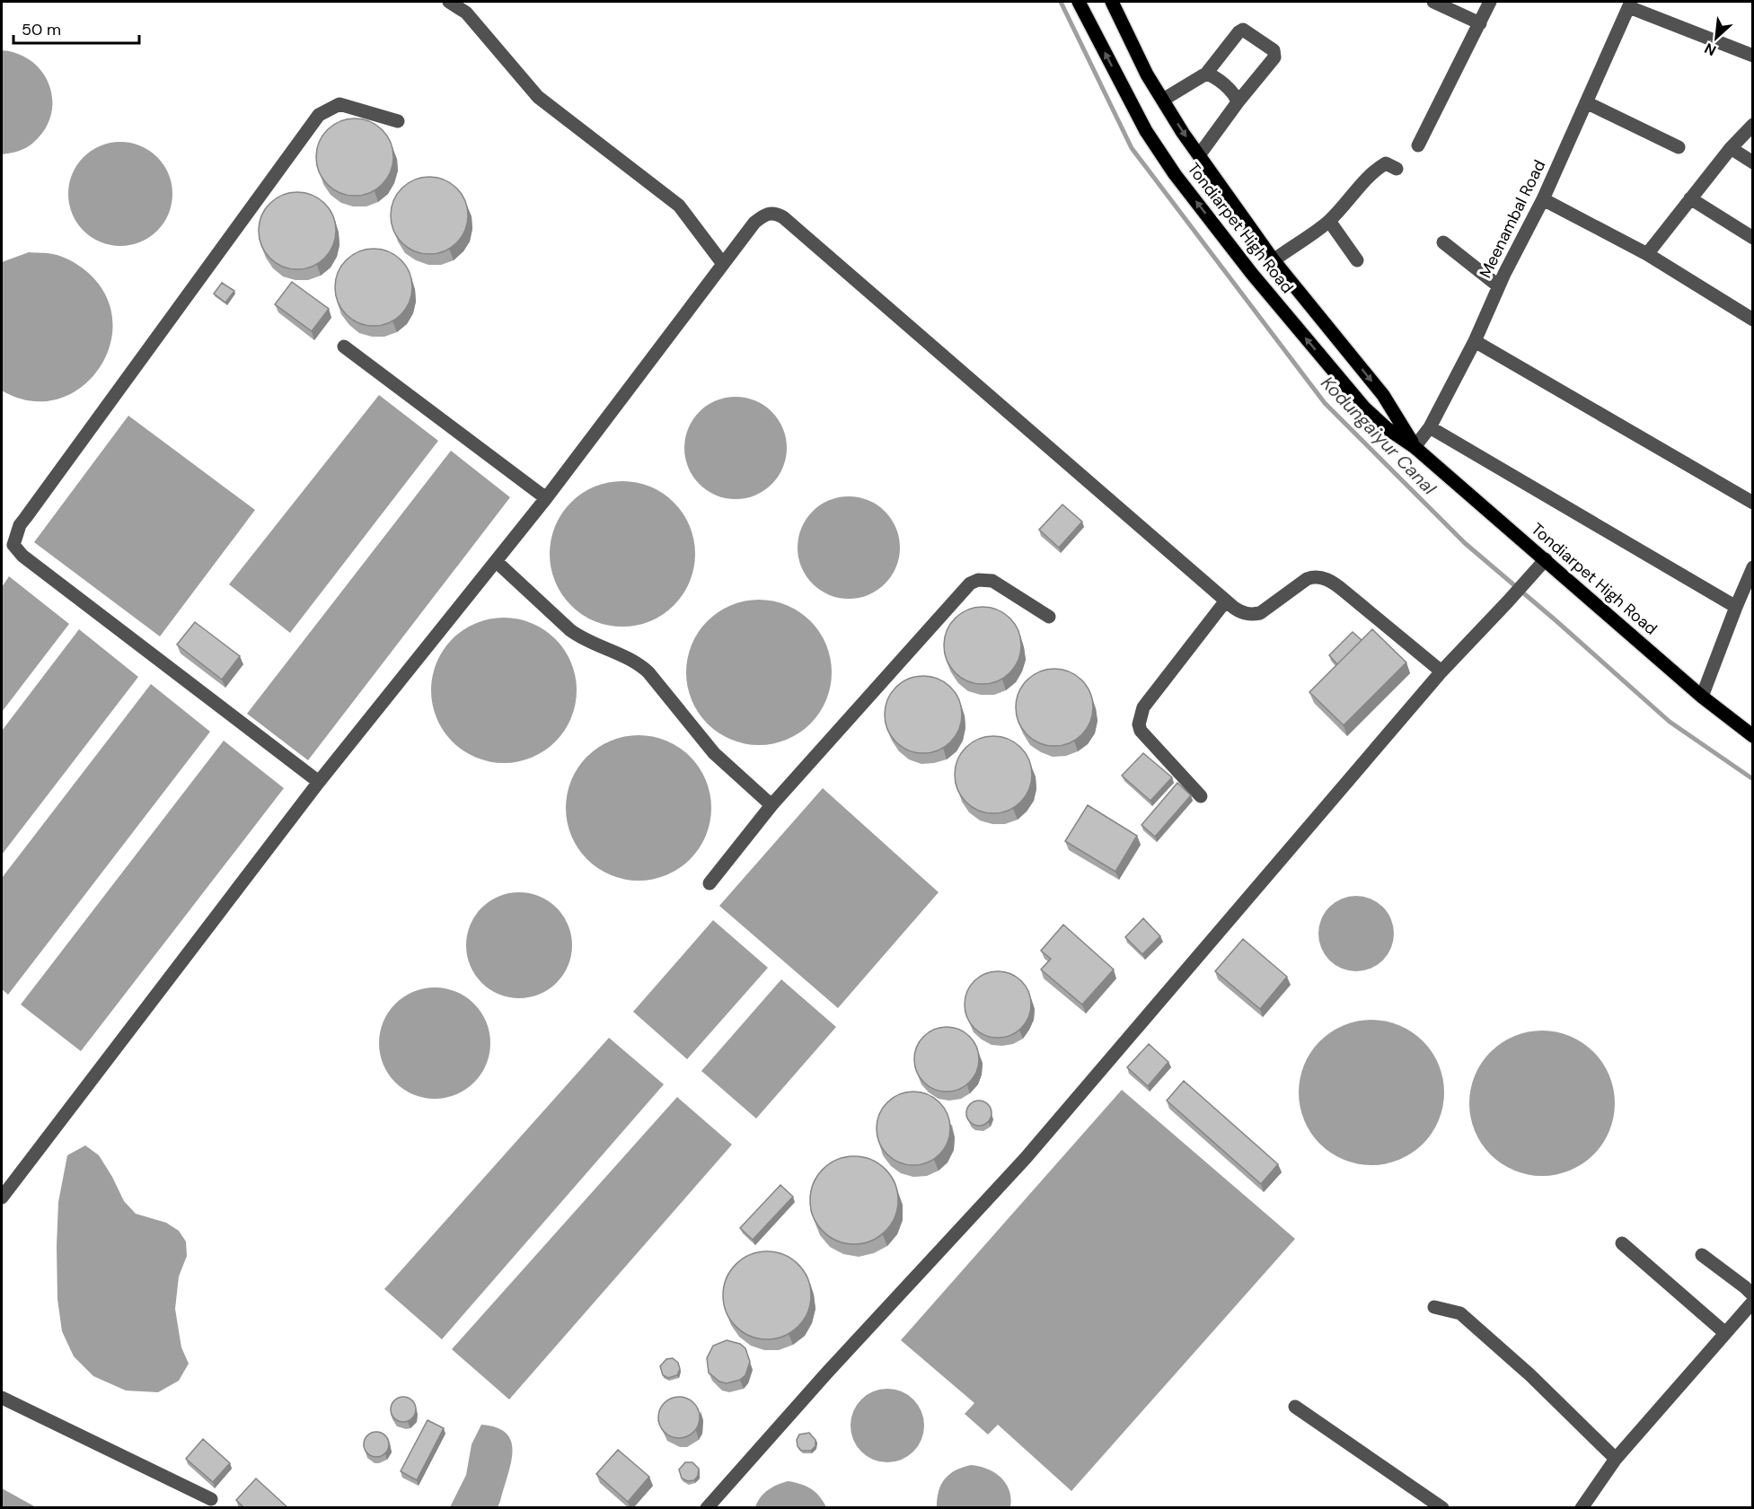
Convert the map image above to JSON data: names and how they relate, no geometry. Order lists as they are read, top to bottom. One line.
{"streets":{"main road":["Tondiarpet High Road"],"street":["Meenambal Road"]},"crossings":[["Meenambal Road","Tondiarpet High Road"]],"water":["Kodungaiyur Canal"],"scale_bar":"50 m","north":"bottom left"}
